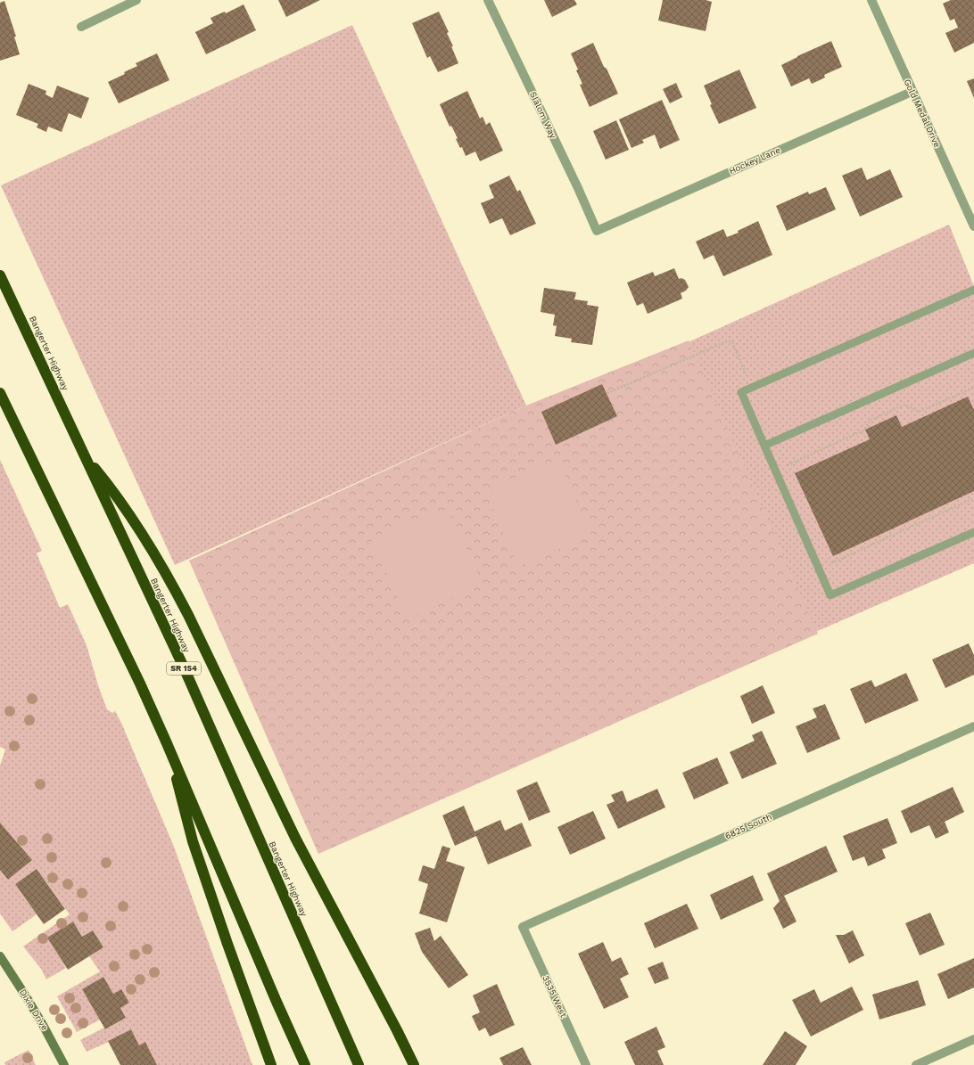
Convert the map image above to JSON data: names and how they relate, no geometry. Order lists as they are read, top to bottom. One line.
{"streets":{"highway":["Bangerter Highway","SR 154"],"street":["Gold Medal Drive","Slalom Way","Hockey Lane","6825 South","3535 West","Dixie Drive"]},"crossings":[["Gold Medal Drive","Hockey Lane"],["Slalom Way","Hockey Lane"],["6825 South","3535 West"]]}
